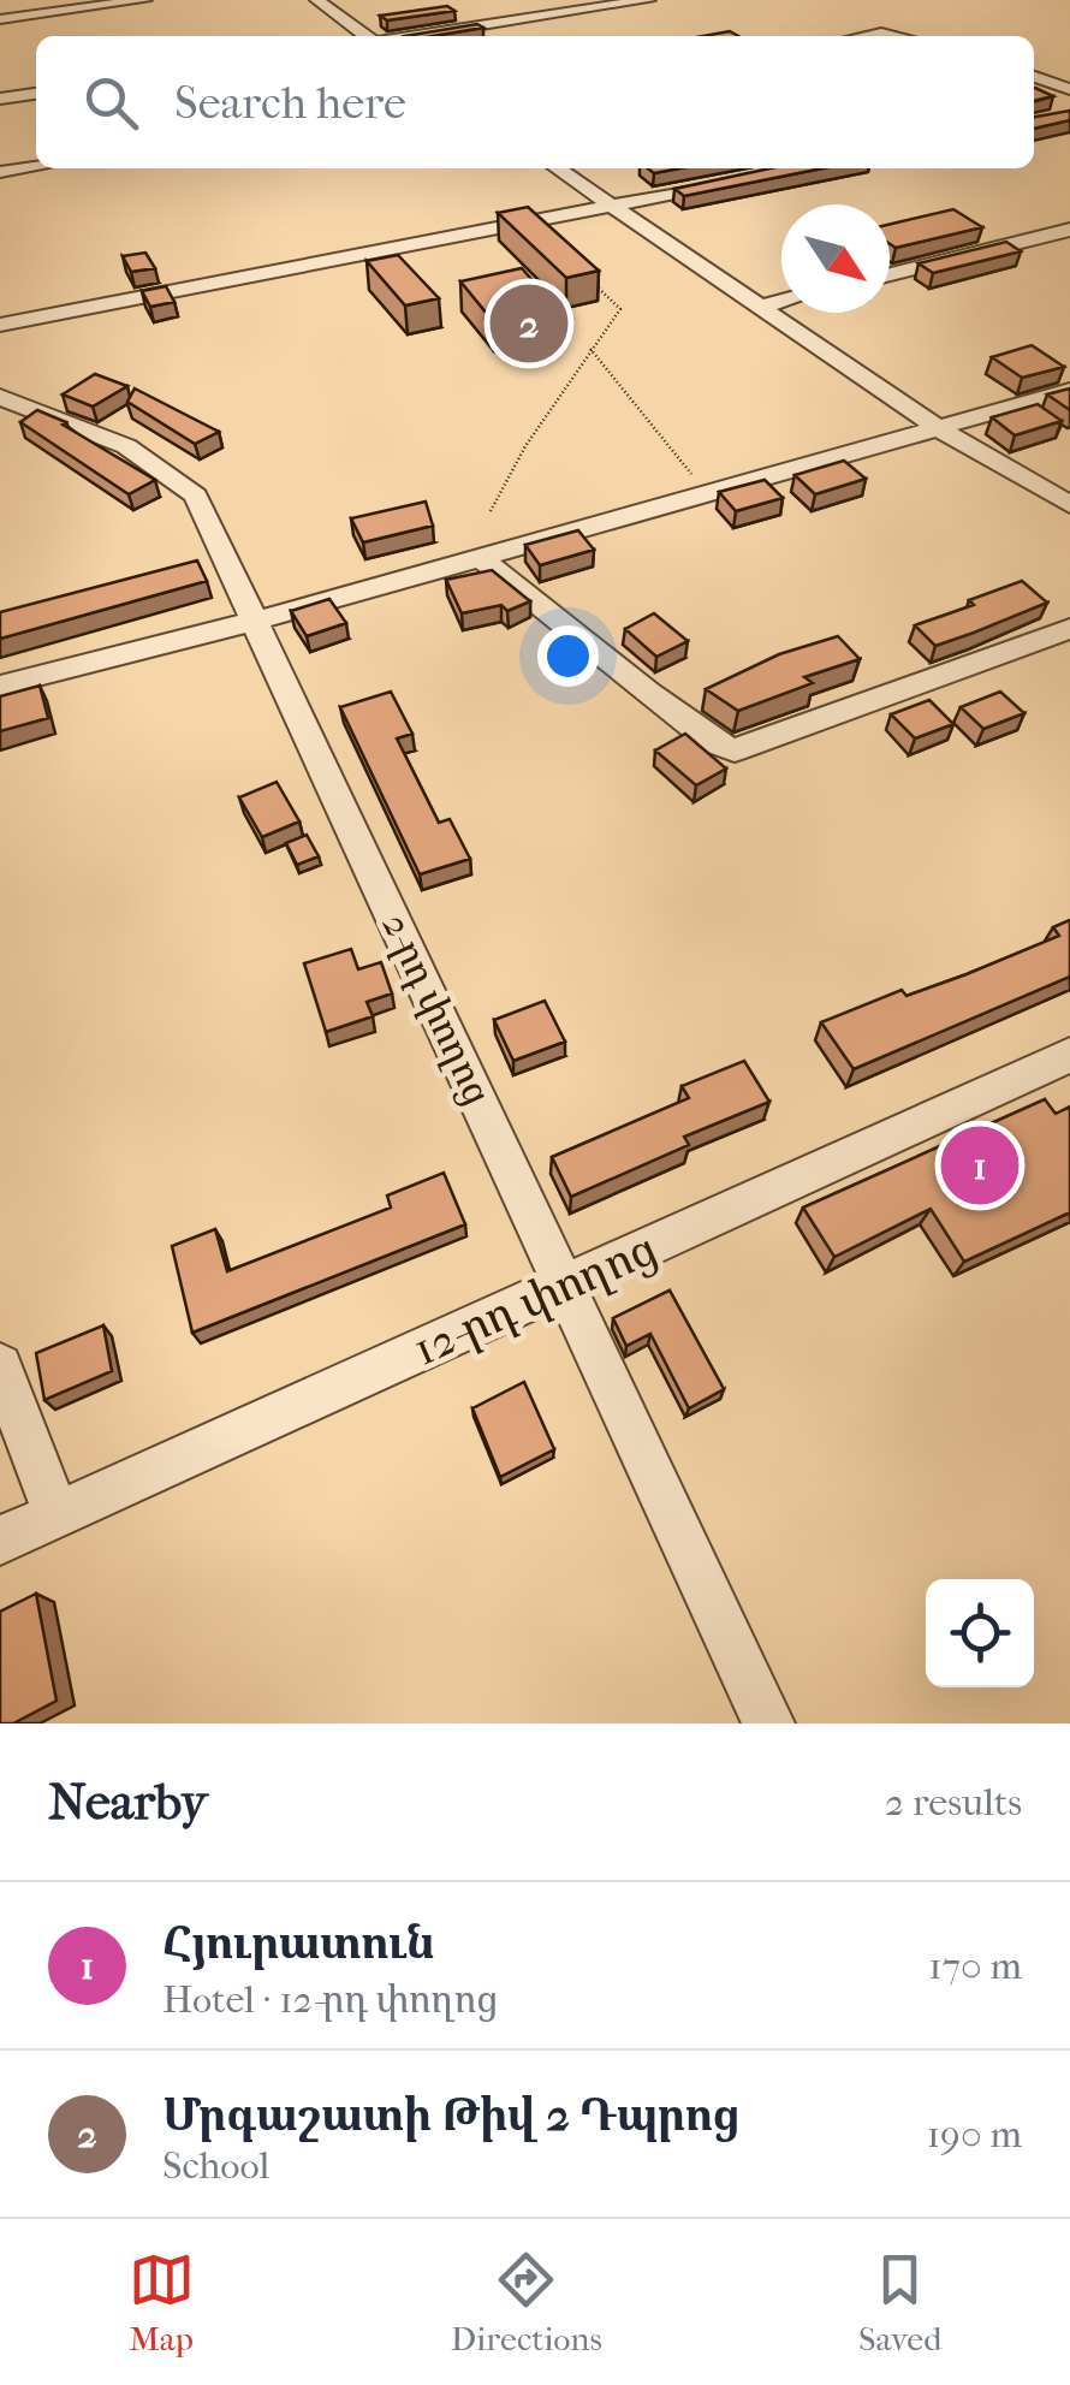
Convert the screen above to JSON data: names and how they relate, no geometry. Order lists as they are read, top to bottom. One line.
{"streets":{"street":["2-րդ փողոց","12-րդ փողոց"]},"crossings":[["2-րդ փողոց","12-րդ փողոց"]],"north":"bottom right","page":{"search":"Search here","pins":["2","1"],"heading":["Nearby","2 results"],"list":[{"mark":"1","name":"Հյուրատուն","note":"Hotel · 12-րդ փողոց","value":"170 m"},{"mark":"2","name":"Մրգաշատի Թիվ 2 Դպրոց","note":"School","value":"190 m"}],"nav":["Map","Directions","Saved"]}}
